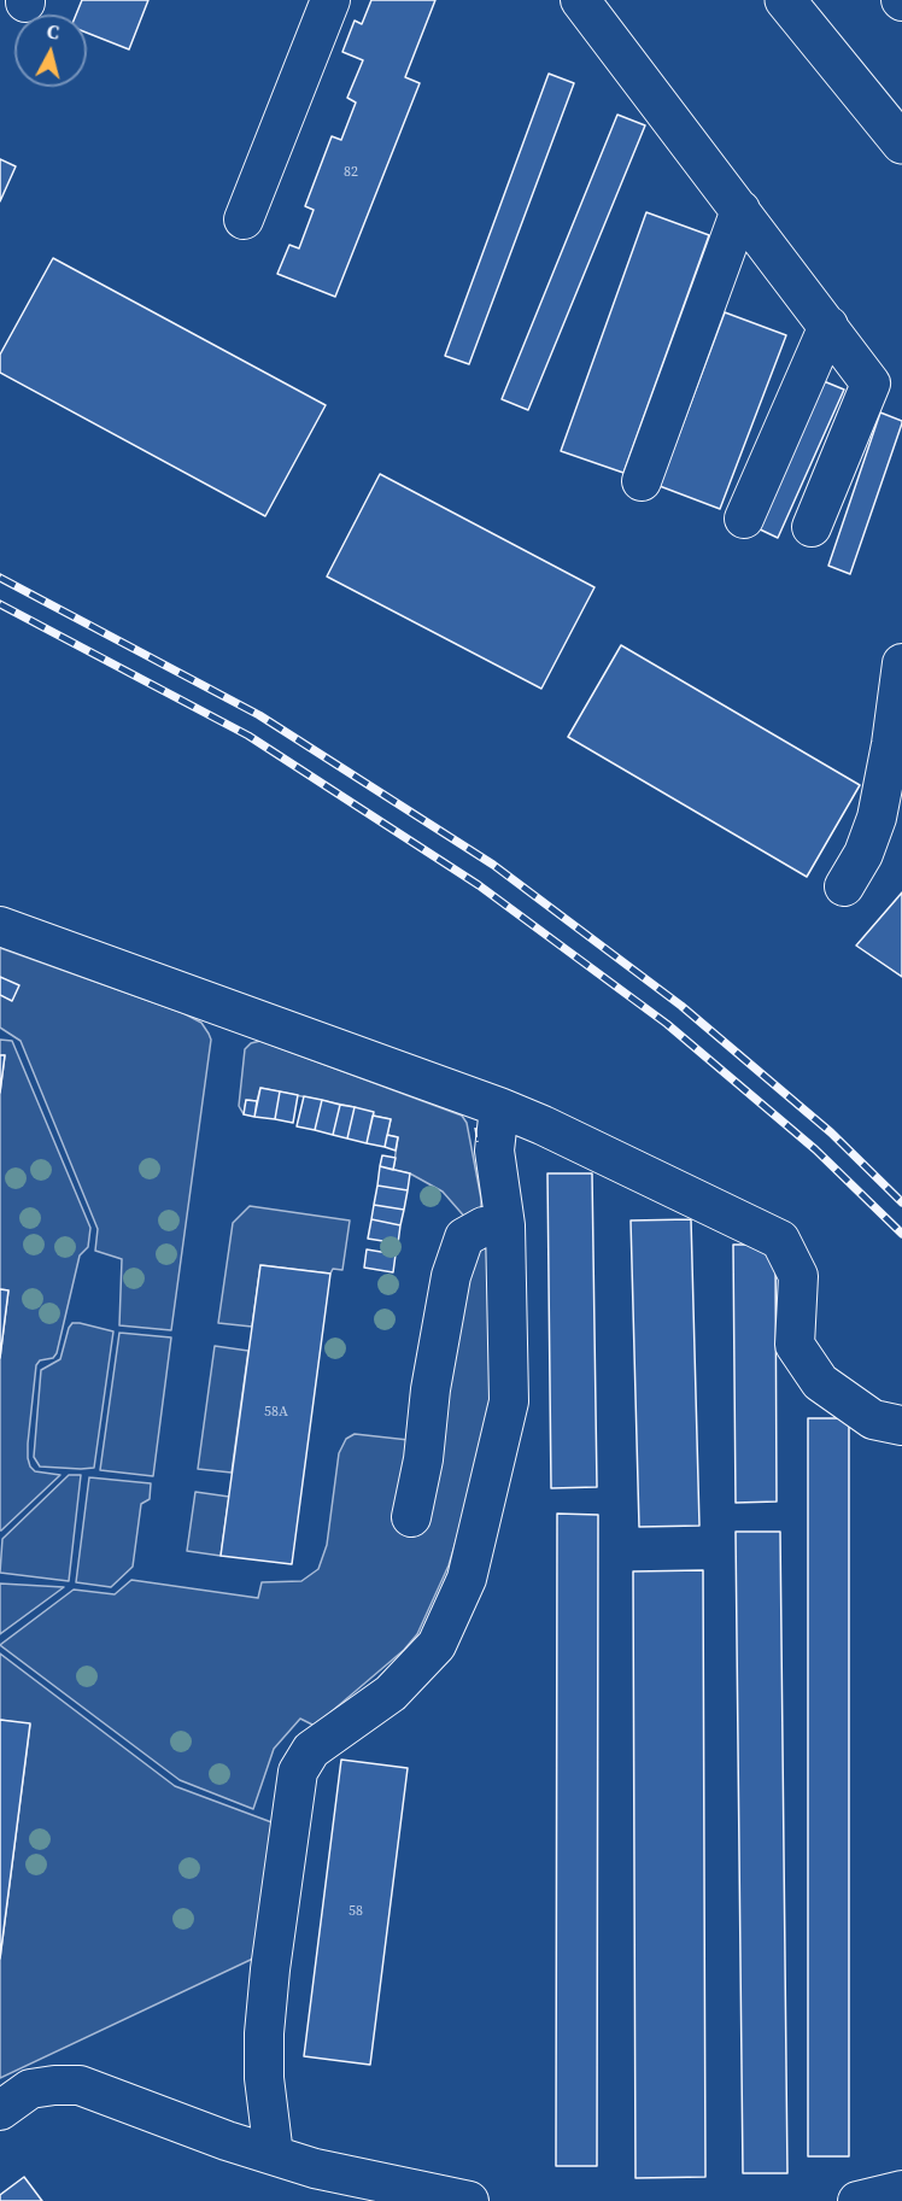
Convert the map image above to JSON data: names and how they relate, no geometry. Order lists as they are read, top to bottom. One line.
{"house_numbers":["82","58А","58"],"north":"top"}
